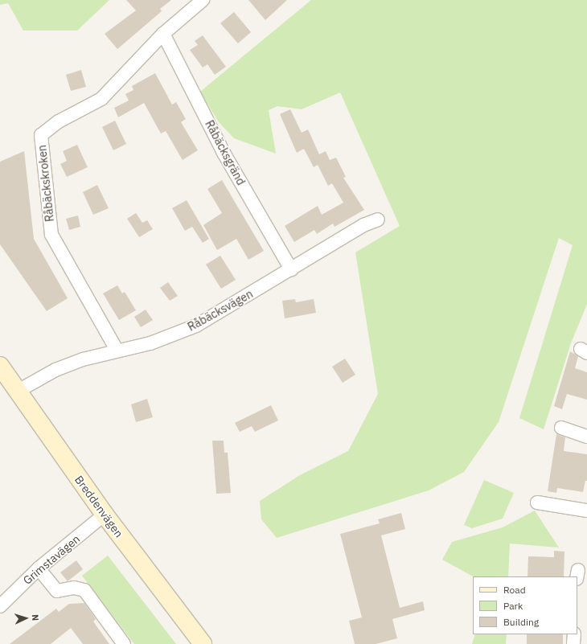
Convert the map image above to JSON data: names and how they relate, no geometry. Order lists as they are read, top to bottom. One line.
{"streets":{"street":["Råbäcksgränd","Råbäckskroken","Råbäcksvägen","Breddenvägen","Grimstavägen"]},"crossings":[["Råbäcksgränd","Råbäckskroken"],["Råbäcksgränd","Råbäcksvägen"],["Råbäckskroken","Råbäcksvägen"],["Råbäcksvägen","Breddenvägen"],["Breddenvägen","Grimstavägen"]],"legend":["Road","Park","Building"],"north":"right"}
